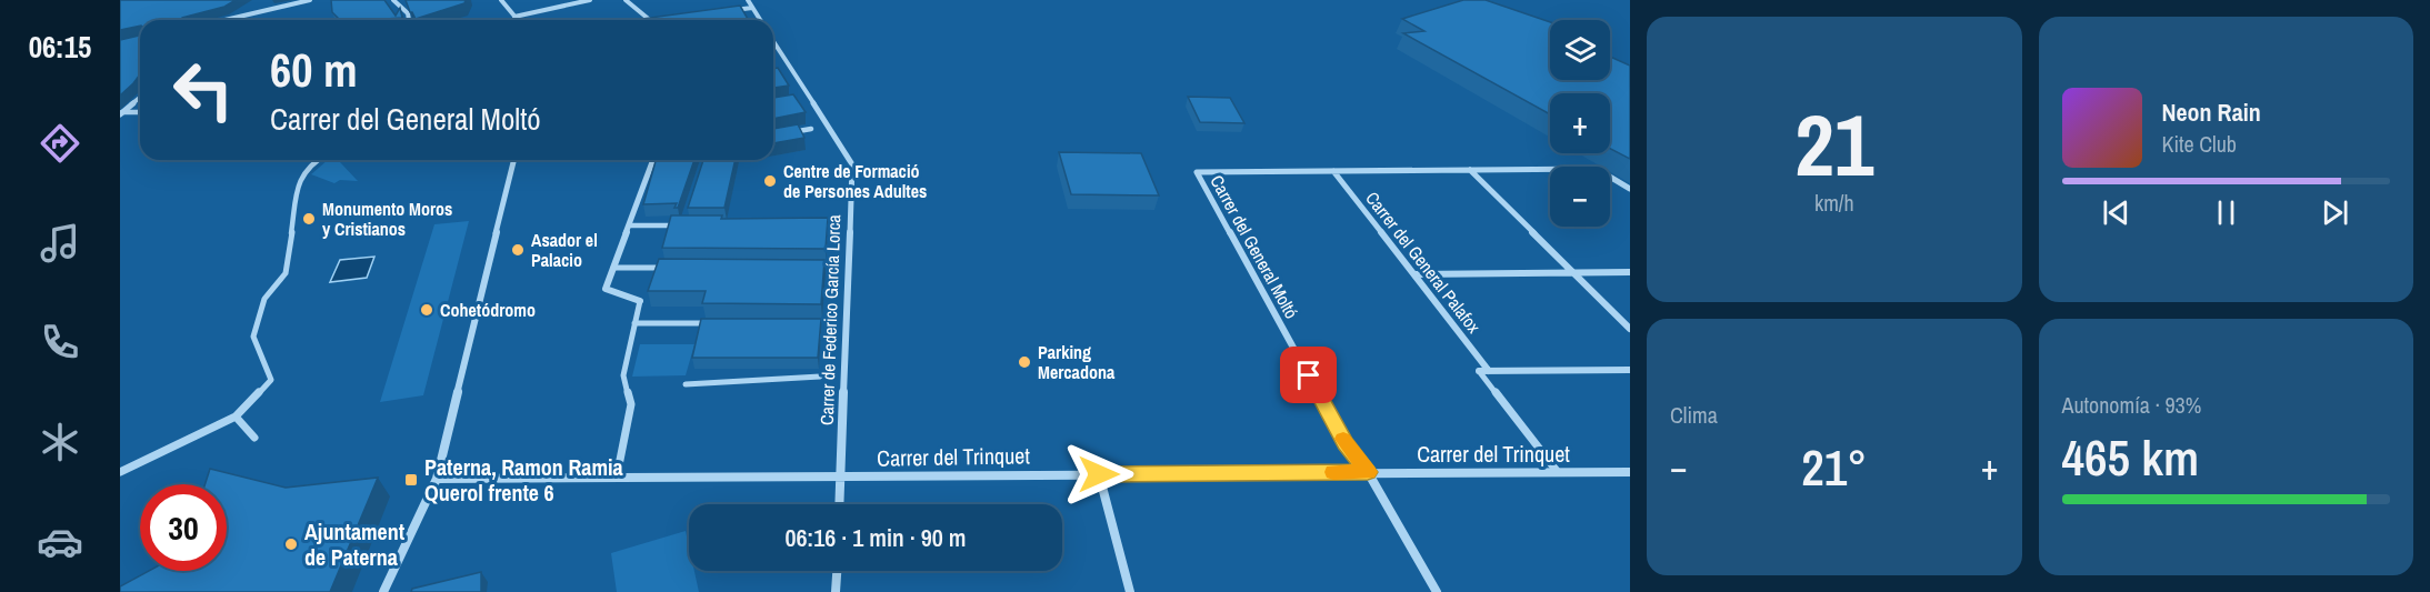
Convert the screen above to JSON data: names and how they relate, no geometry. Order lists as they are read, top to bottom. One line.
{"streets":{"street":["Carrer del General Moltó","Carrer del General Palafox","Carrer de Federico García Lorca","Carrer del Trinquet"]},"crossings":[["Carrer del General Moltó","Carrer del General Palafox"],["Carrer del General Moltó","Carrer del Trinquet"],["Carrer de Federico García Lorca","Carrer del Trinquet"]],"places":{"other":["Centre de Formació de Persones Adultes","Monumento Moros y Cristianos","Asador el Palacio","Cohetódromo","Parking Mercadona","Ajuntament de Paterna"],"transit":["Paterna, Ramon Ramia Querol frente 6"]},"page":{"tabs":"06:15","tile":[["21","km/h"],"Clima",["Autonomía · 93%","465 km"]],"map_buttons":["+","−"],"turn":["60 m","Carrer del General Moltó"],"song":["Neon Rain","Kite Club"],"heat":["−","21°","+"],"limit":"30","trip":"06:16 · 1 min · 90 m"}}
